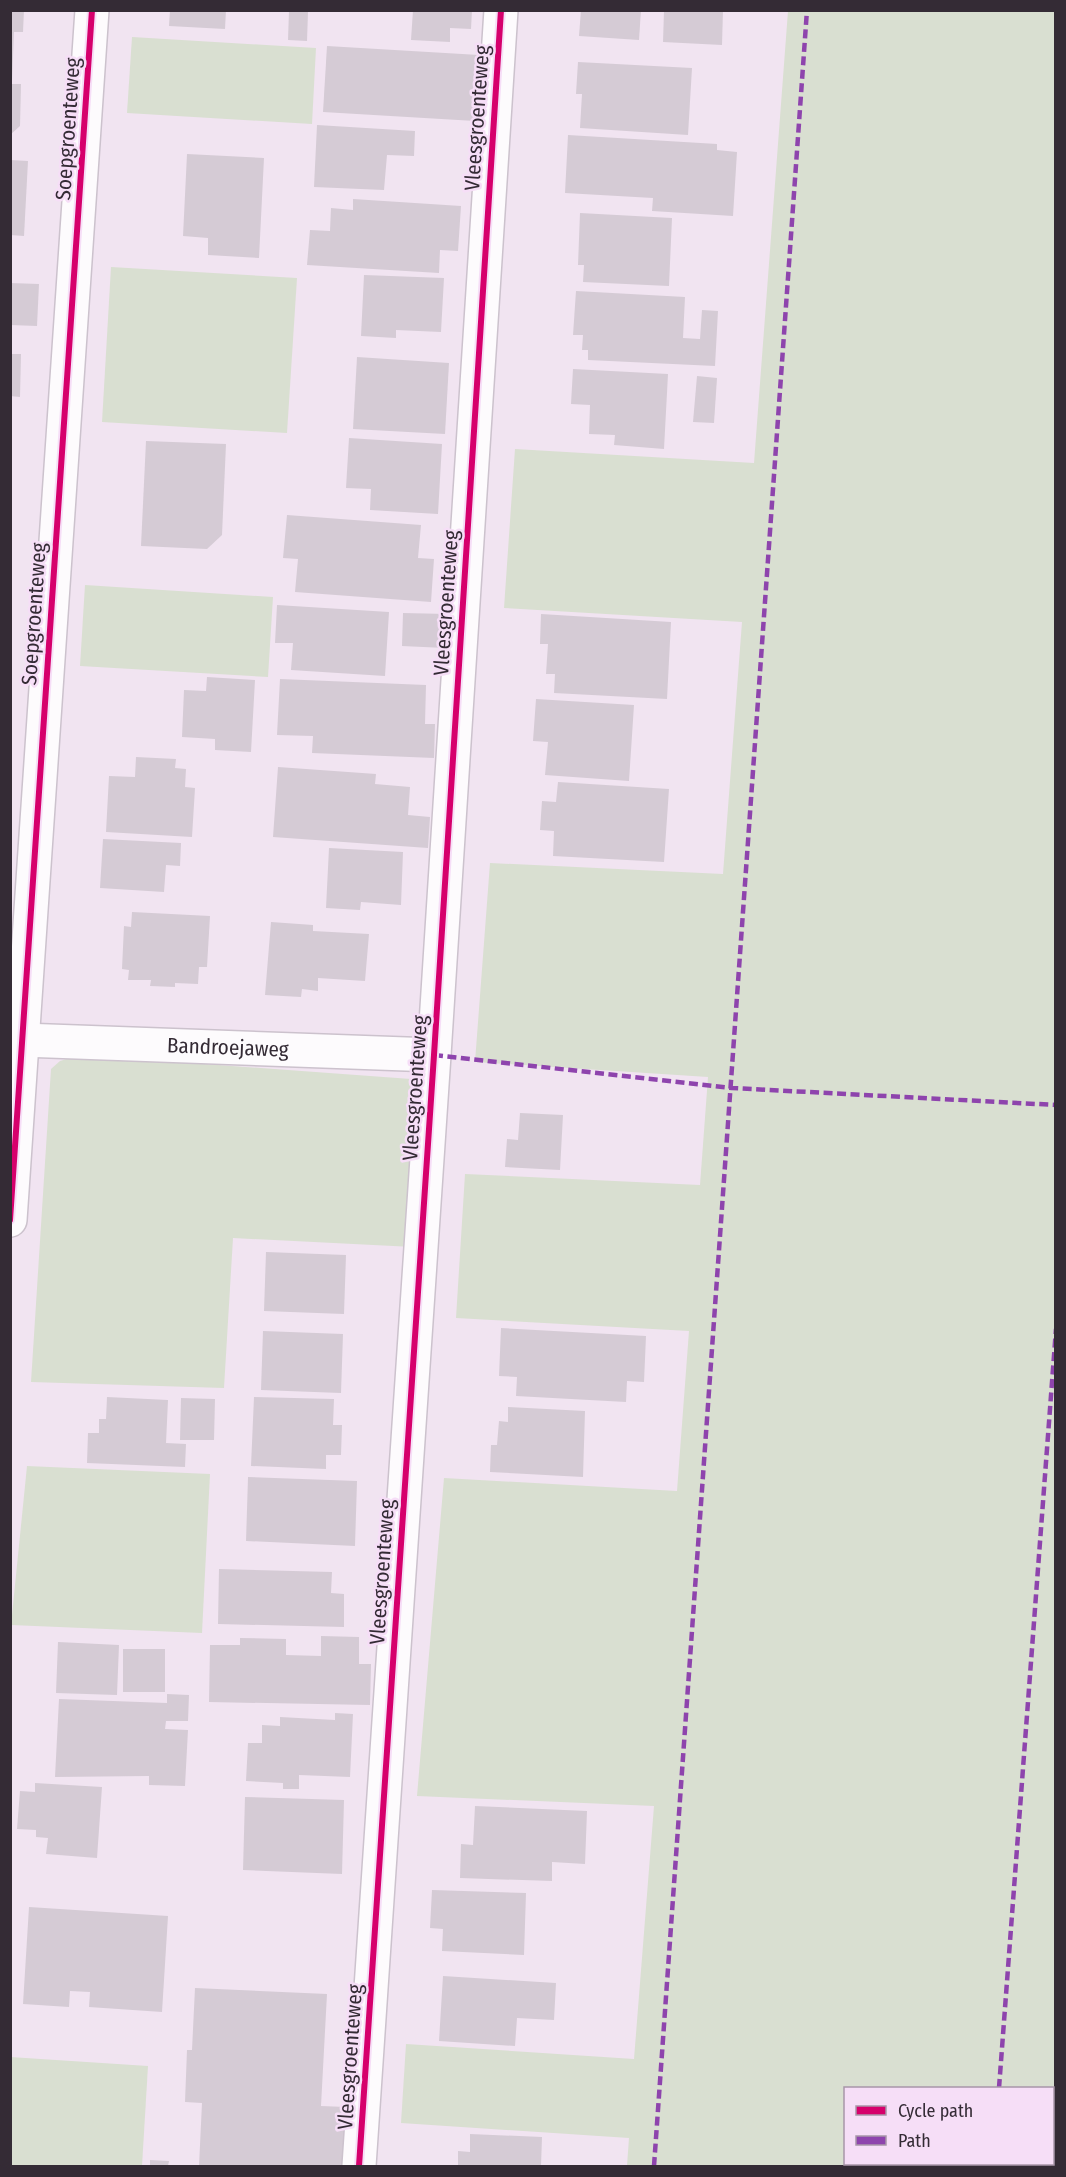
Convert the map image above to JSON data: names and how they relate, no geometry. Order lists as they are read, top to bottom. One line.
{"streets":{"street":["Vleesgroenteweg","Soepgroenteweg","Bandroejaweg"]},"crossings":[["Vleesgroenteweg","Bandroejaweg"],["Soepgroenteweg","Bandroejaweg"]],"legend":["Cycle path","Path"]}
